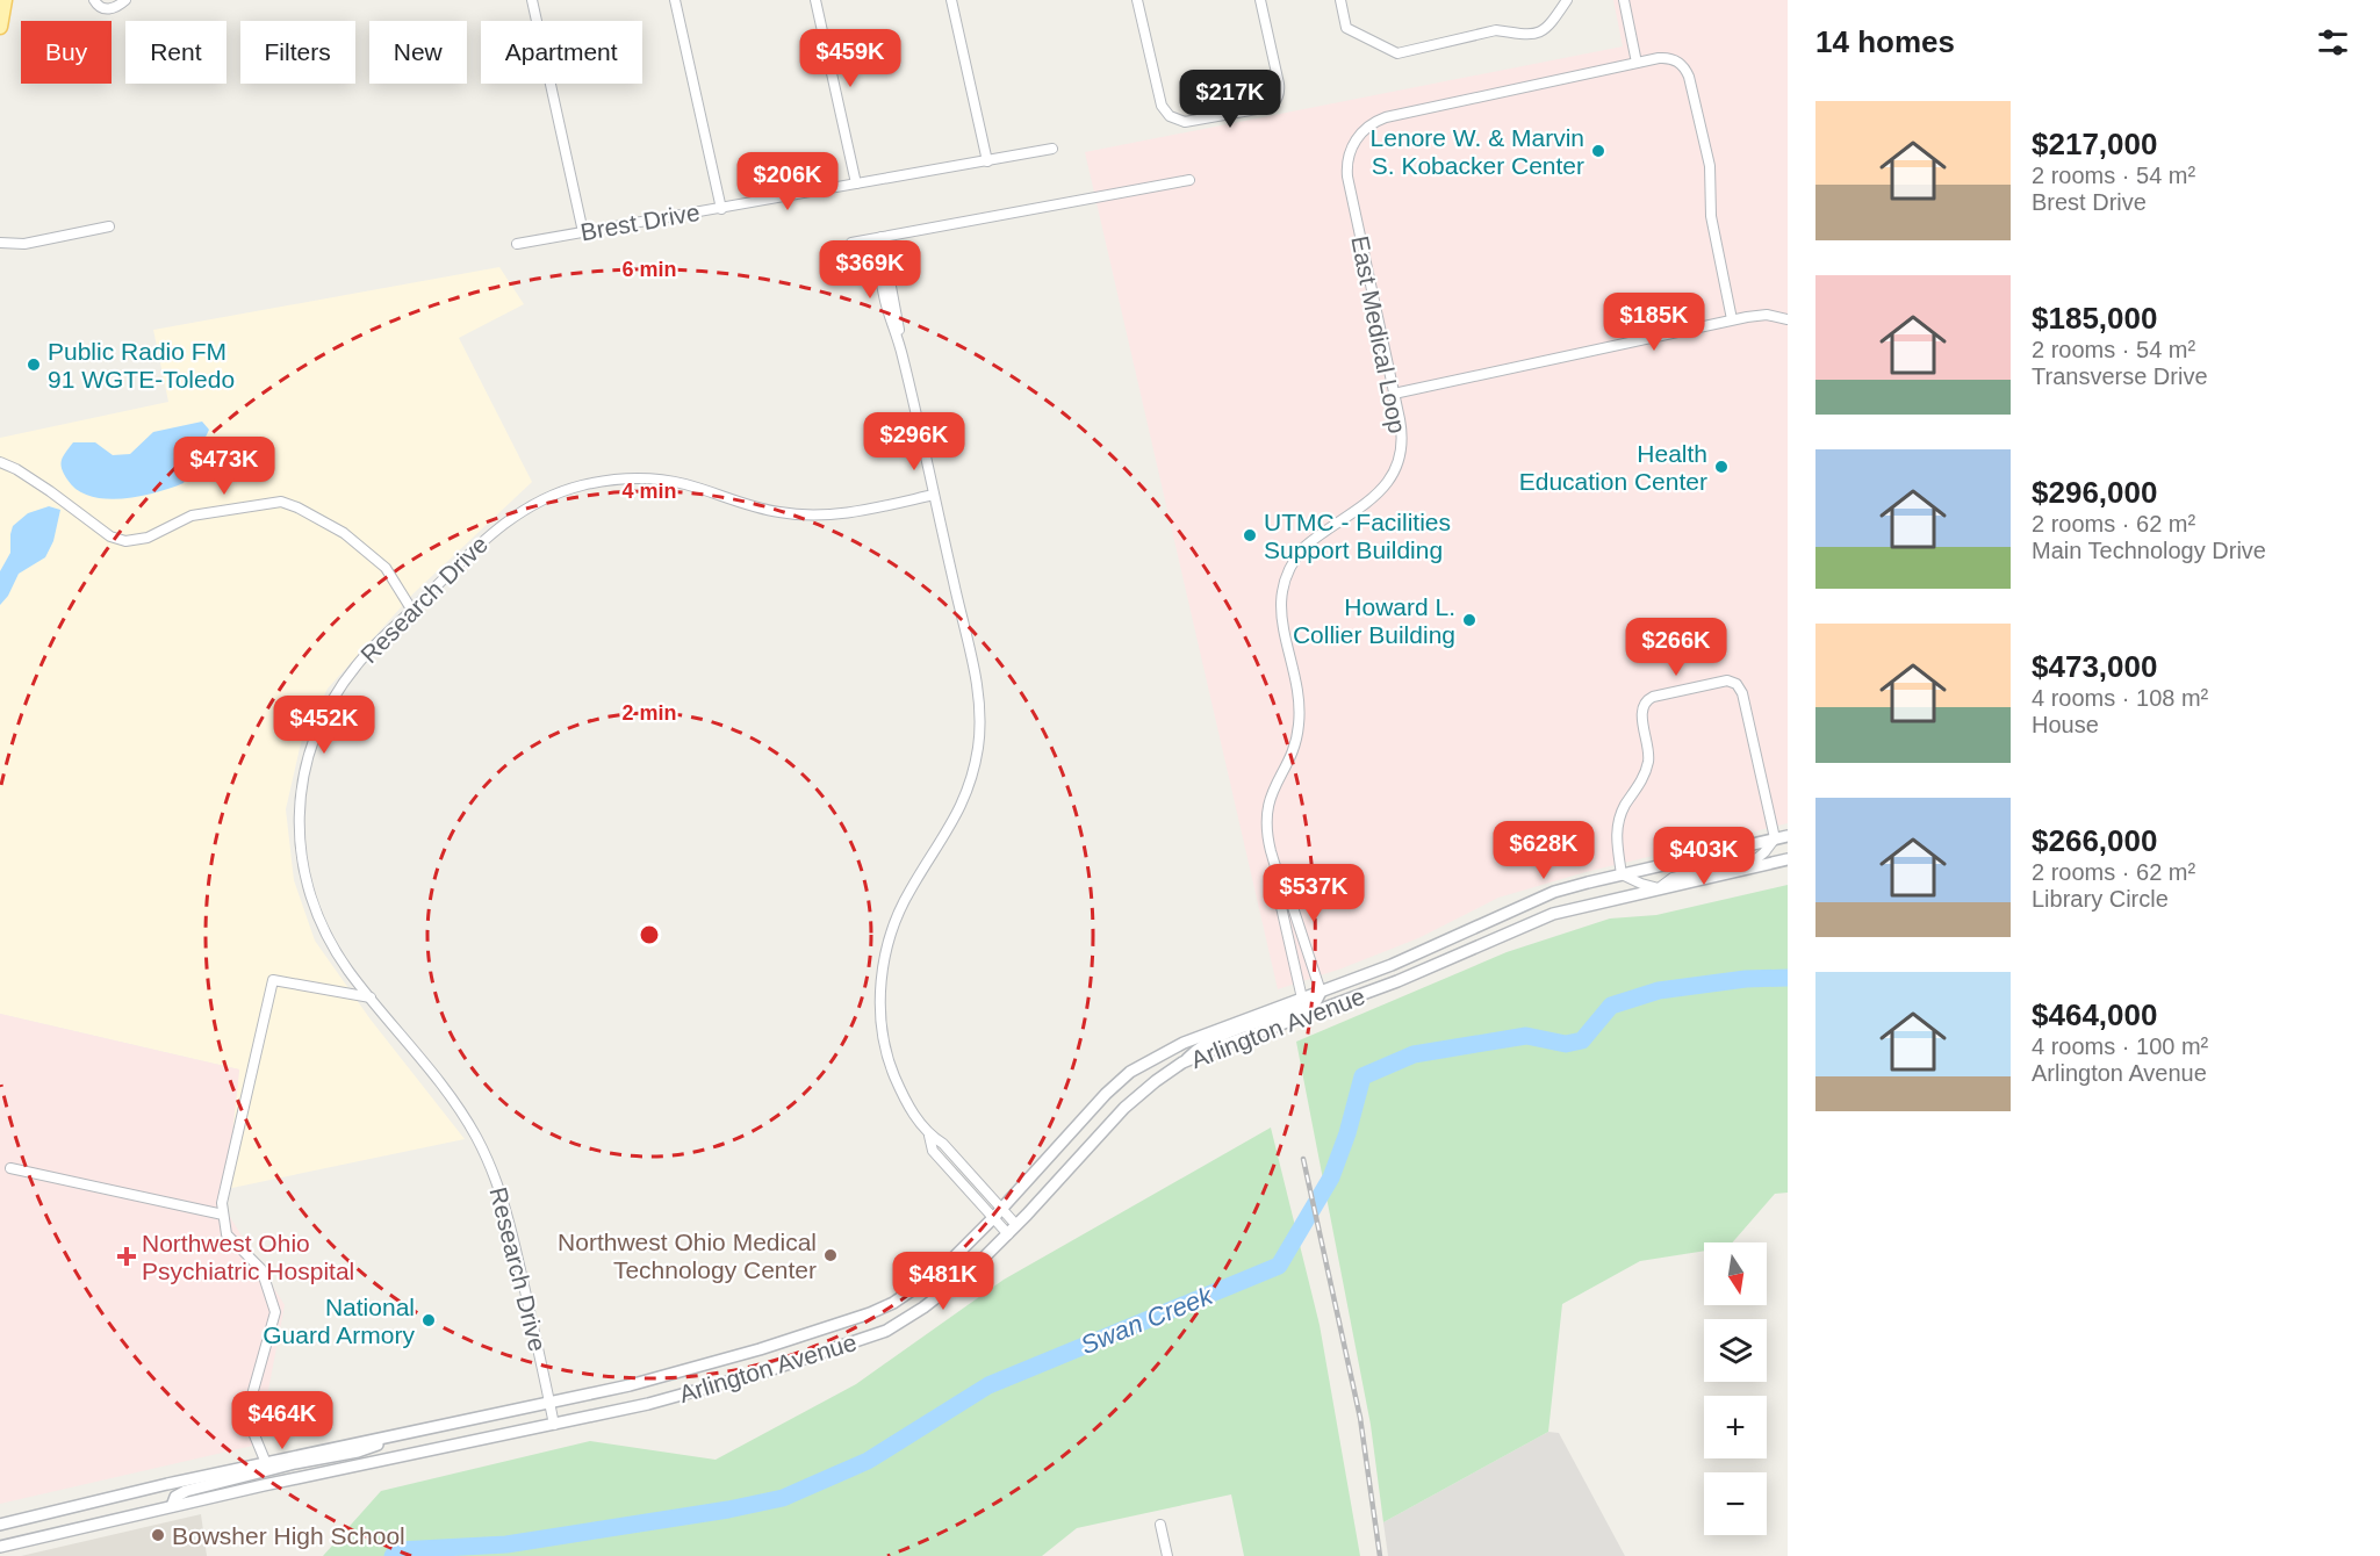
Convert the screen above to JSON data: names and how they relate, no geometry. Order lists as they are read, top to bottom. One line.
{"streets":{"street":["Brest Drive","East Medical Loop","Research Drive","Arlington Avenue"]},"crossings":[["East Medical Loop","Arlington Avenue"],["Research Drive","Arlington Avenue"]],"water":["Swan Creek"],"places":{"other":["Lenore W. & Marvin S. Kobacker Center","Public Radio FM 91 WGTE-Toledo","Health Education Center","UTMC - Facilities Support Building","Howard L. Collier Building","Northwest Ohio Medical Technology Center","National Guard Armory","Bowsher High School"],"health":["Northwest Ohio Psychiatric Hospital"]},"north":"bottom","page":{"heading":"14 homes","chip":["Buy","Rent","Filters","New","Apartment"],"price":["$459K","$217K","$206K","$369K","$185K","$296K","$473K","$266K","$452K","$628K","$403K","$537K","$481K","$464K"],"list":[{"name":"$217,000","note":"2 rooms · 54 m² · Brest Drive"},{"name":"$185,000","note":"2 rooms · 54 m² · Transverse Drive"},{"name":"$296,000","note":"2 rooms · 62 m² · Main Technology Drive"},{"name":"$473,000","note":"4 rooms · 108 m² · House"},{"name":"$266,000","note":"2 rooms · 62 m² · Library Circle"},{"name":"$464,000","note":"4 rooms · 100 m² · Arlington Avenue"}],"map_buttons":["+","−"]},"rings":["6 min","4 min","2 min"]}
